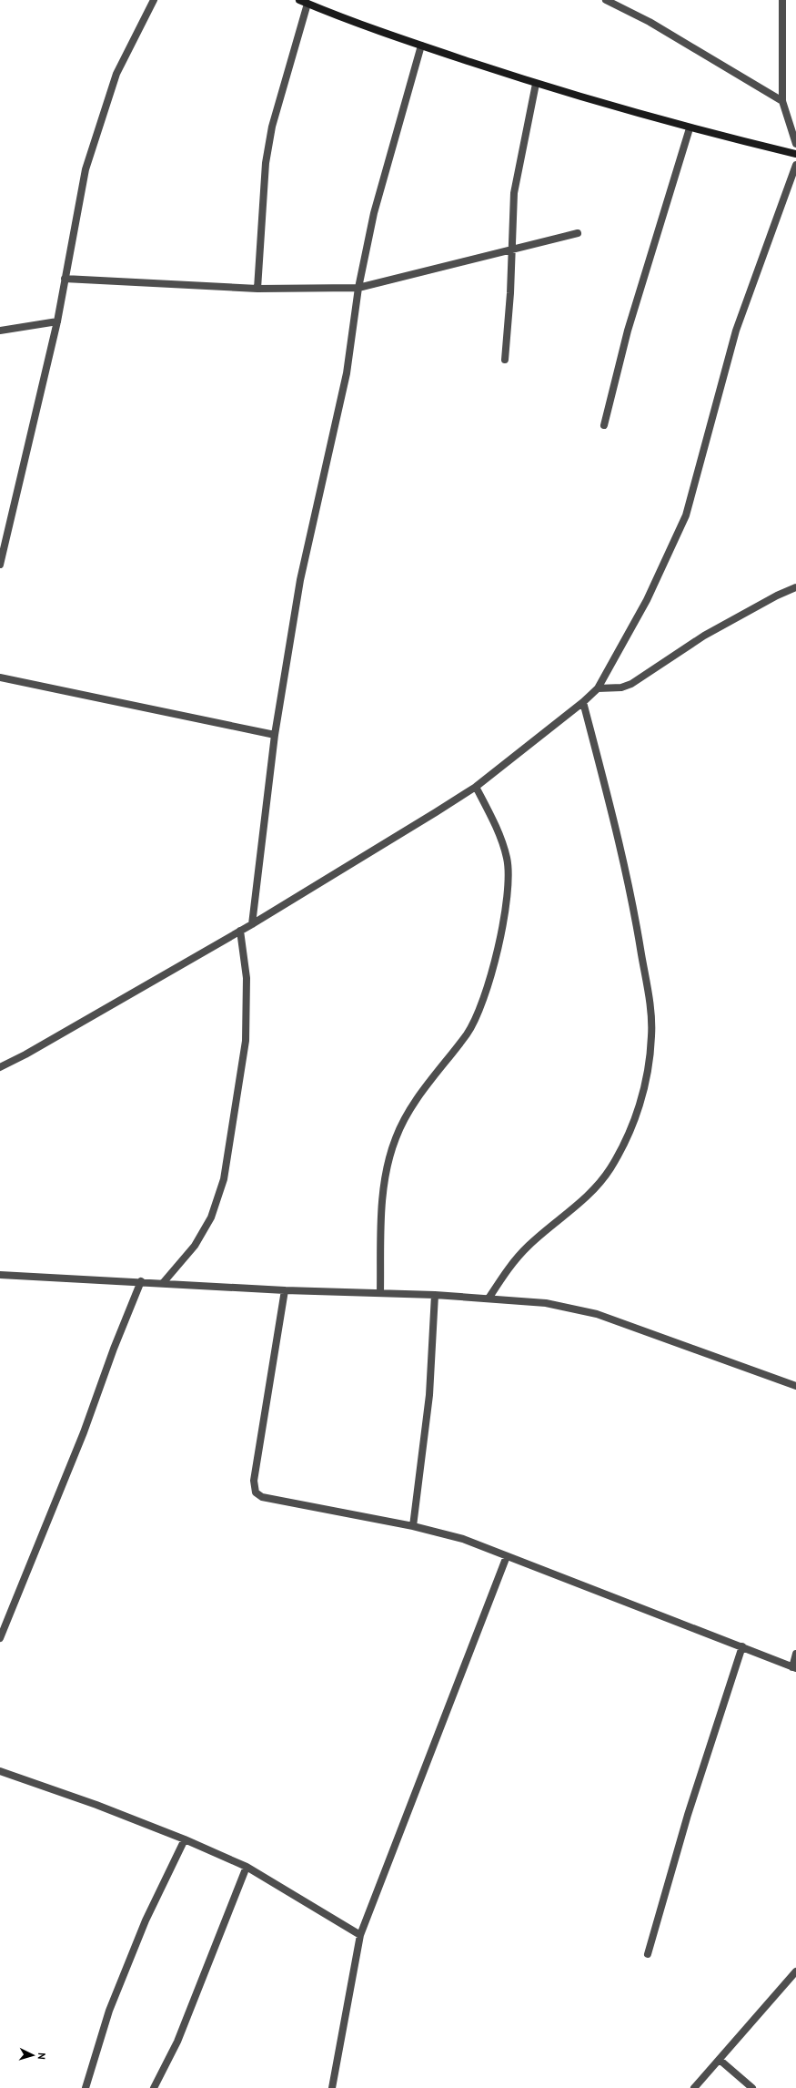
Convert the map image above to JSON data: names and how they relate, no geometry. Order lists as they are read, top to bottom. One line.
{"north":"right"}
